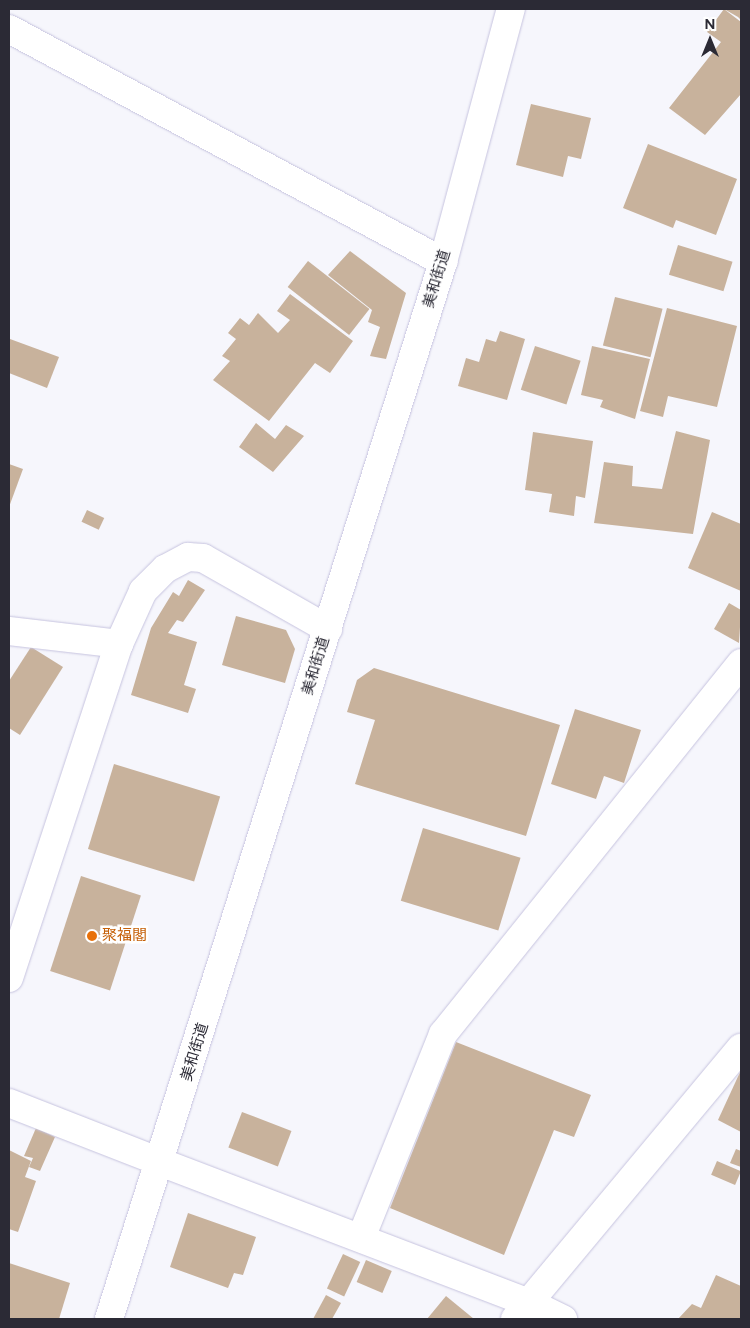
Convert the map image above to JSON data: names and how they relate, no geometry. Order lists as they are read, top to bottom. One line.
{"streets":{"street":["美和街道"]},"places":["聚福閣"],"north":"top"}
